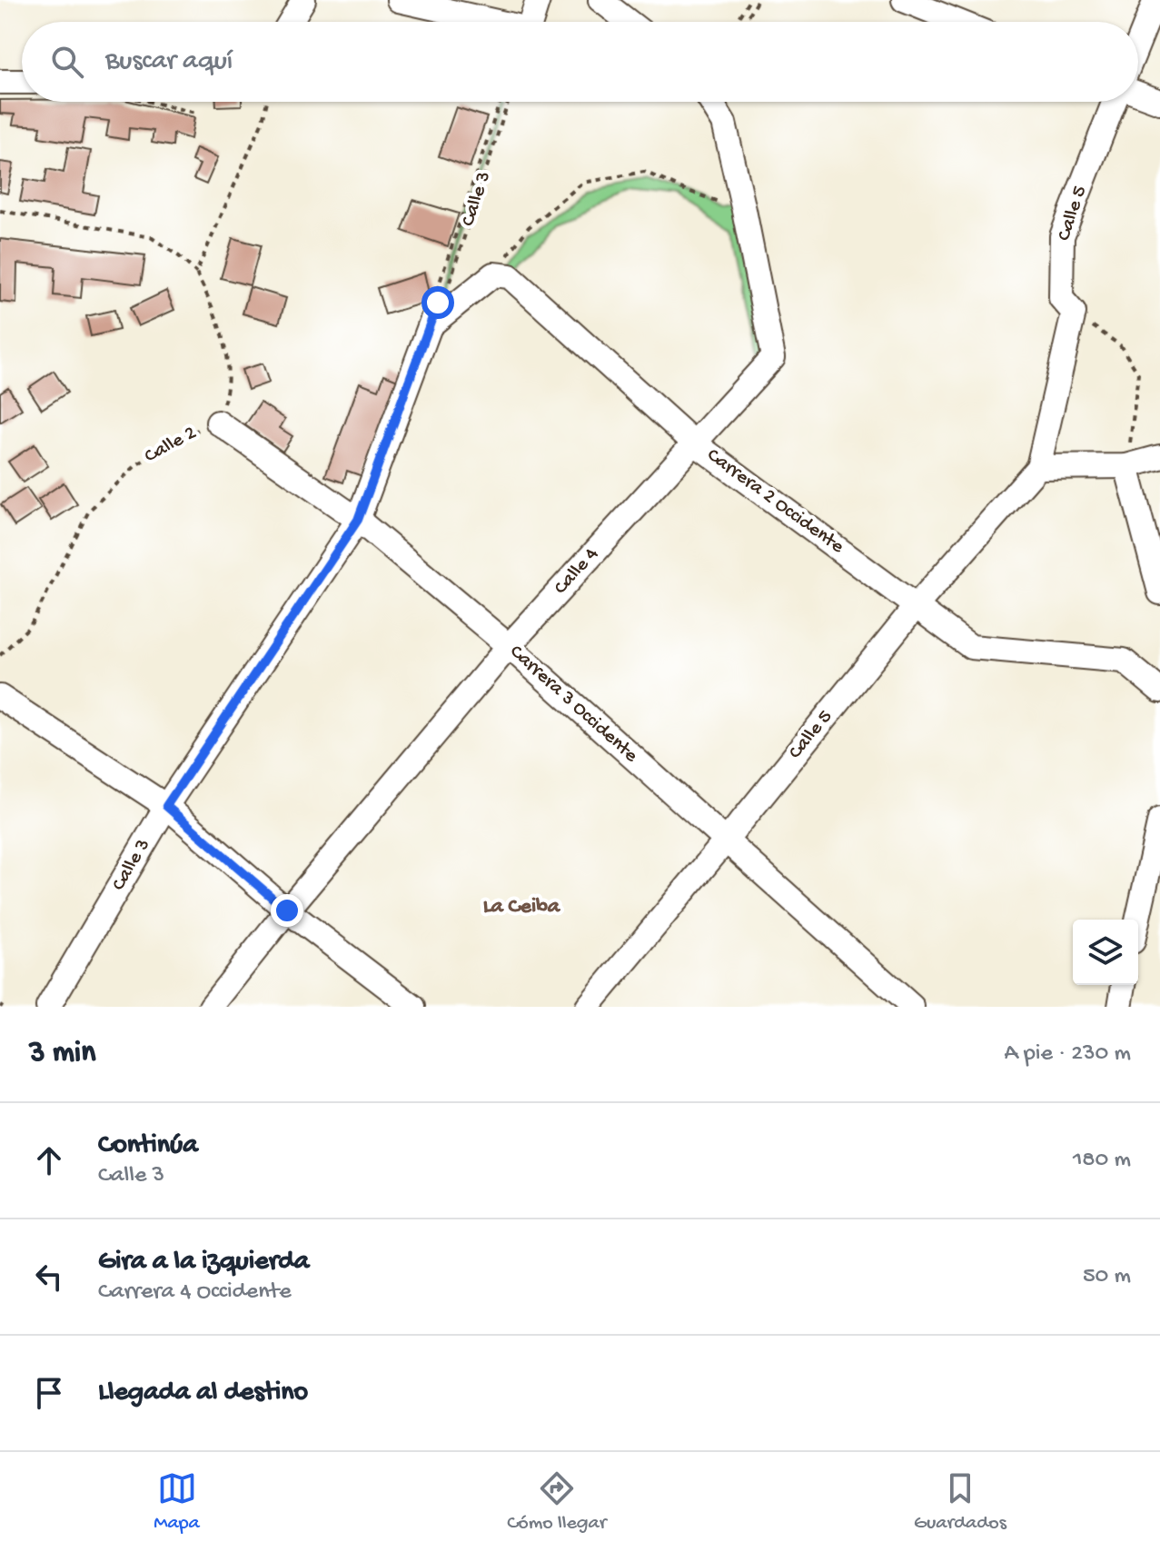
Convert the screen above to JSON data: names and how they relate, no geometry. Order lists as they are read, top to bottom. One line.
{"streets":{"street":["Calle 3","Calle 5","Carrera 2 Occidente","Calle 4","Carrera 3 Occidente"],"path":["Calle 2"]},"crossings":[["Calle 3","Carrera 3 Occidente"],["Calle 5","Carrera 2 Occidente"],["Calle 5","Carrera 3 Occidente"],["Calle 2","Carrera 3 Occidente"],["Carrera 2 Occidente","Calle 4"],["Calle 4","Carrera 3 Occidente"]],"districts":["La Ceiba"],"page":{"search":"Buscar aquí","heading":["3 min","A pie · 230 m"],"list":[["Continúa","Calle 3","180 m"],["Gira a la izquierda","Carrera 4 Occidente","50 m"],"Llegada al destino"],"nav":["Mapa","Cómo llegar","Guardados"]}}
